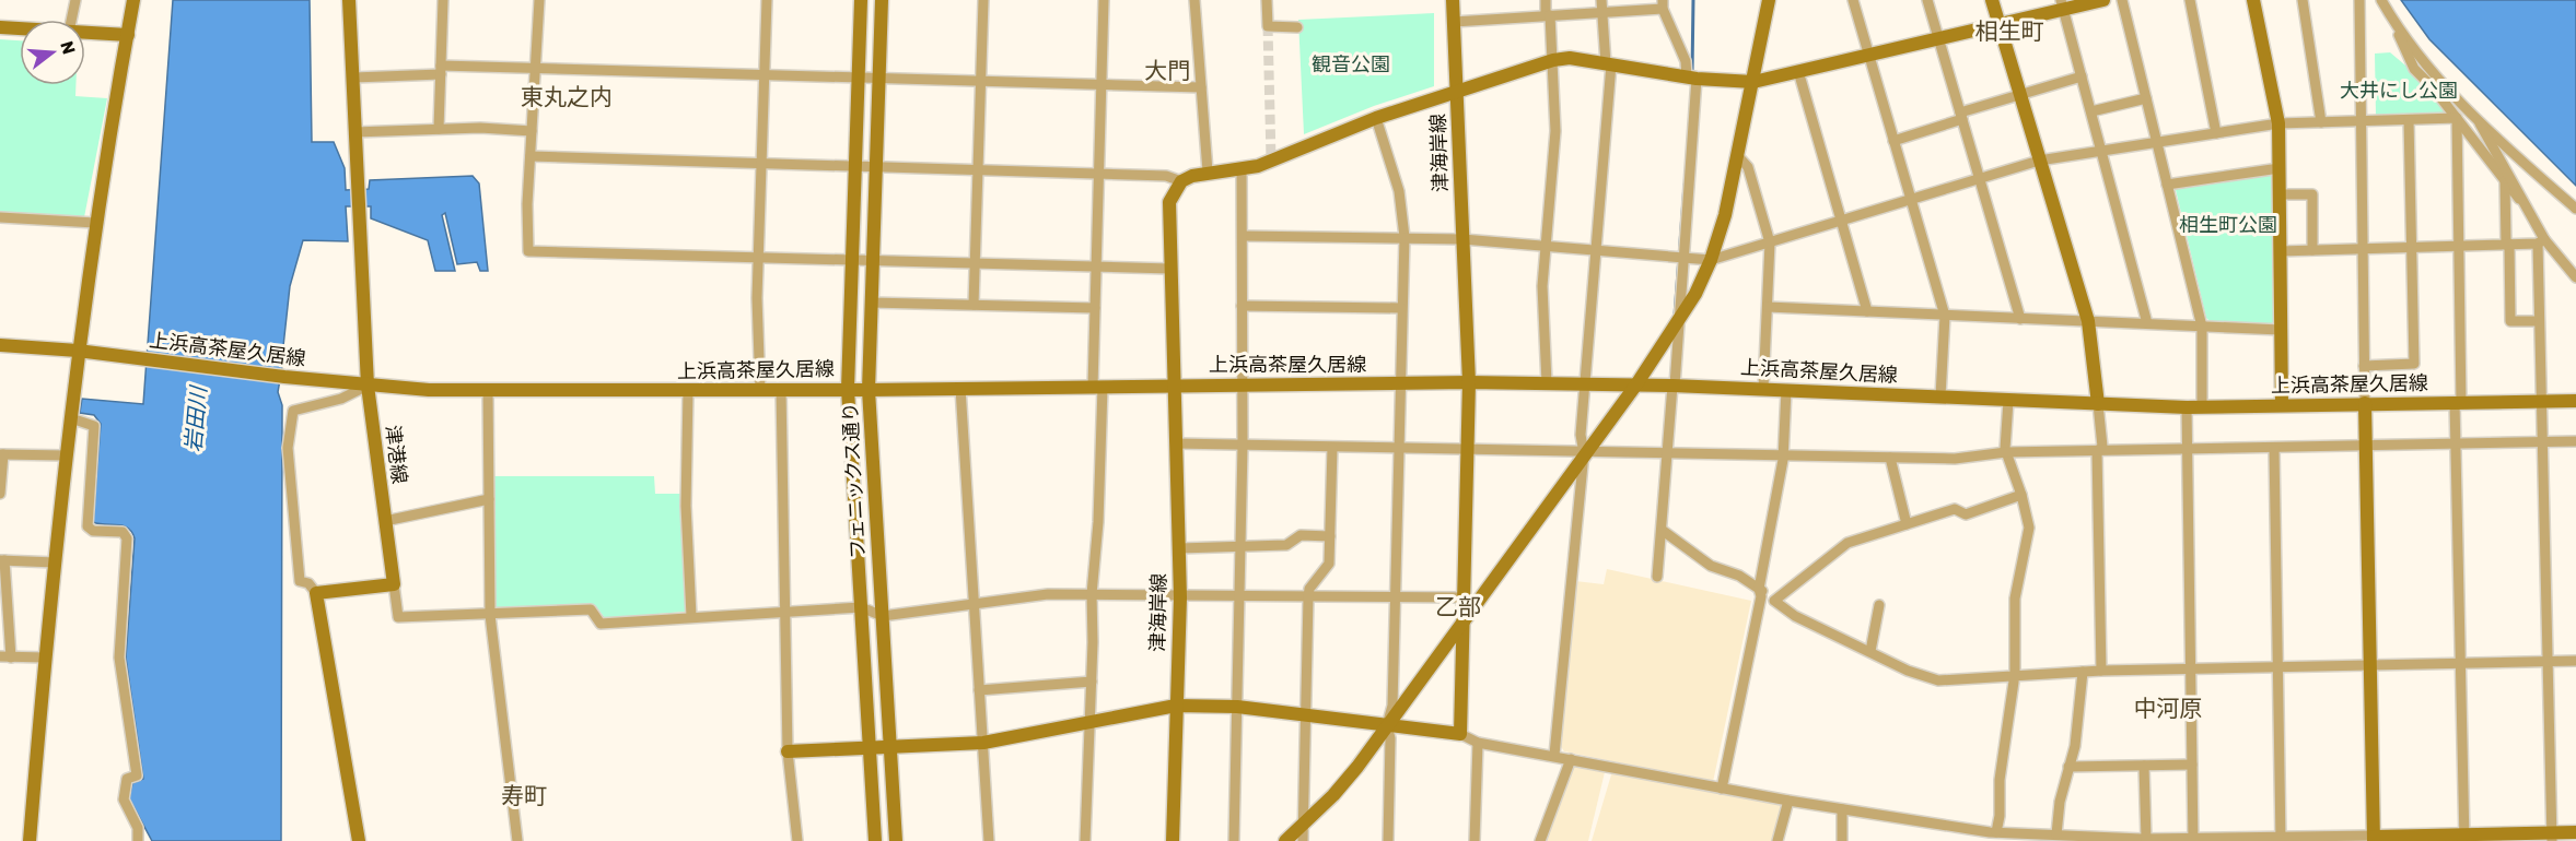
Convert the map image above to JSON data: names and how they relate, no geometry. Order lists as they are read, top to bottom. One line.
{"streets":{"street":["津海岸線","上浜高茶屋久居線","津港線","フェニックス通り"]},"crossings":[["津海岸線","上浜高茶屋久居線"],["上浜高茶屋久居線","津港線"],["上浜高茶屋久居線","フェニックス通り"]],"districts":["相生町","大門","東丸之内","乙部","中河原","寿町"],"water":["岩田川"],"parks":["観音公園","大井にし公園","相生町公園"],"north":"right"}
